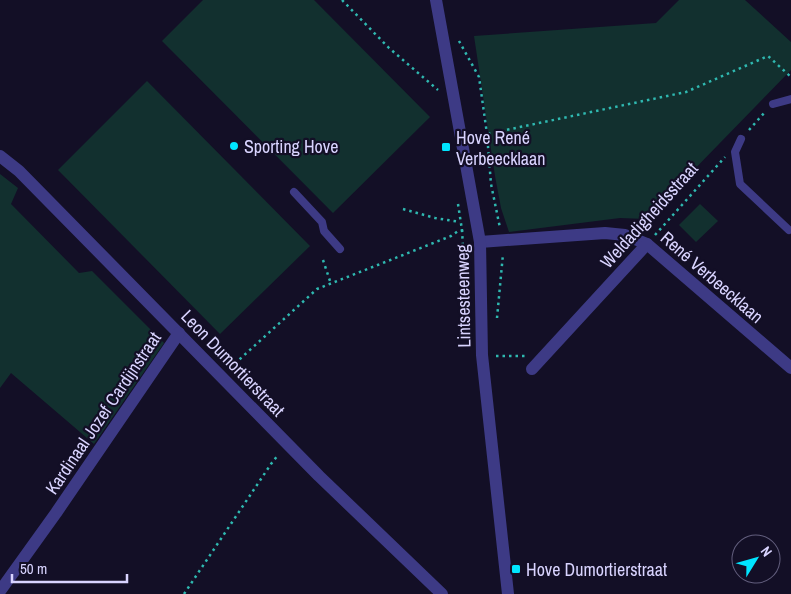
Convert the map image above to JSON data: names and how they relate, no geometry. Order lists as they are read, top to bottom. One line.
{"streets":{"street":["Weldadigheidsstraat","René Verbeecklaan","Lintsesteenweg","Leon Dumortierstraat","Kardinaal Jozef Cardijnstraat"]},"crossings":[["Weldadigheidsstraat","René Verbeecklaan"],["René Verbeecklaan","Lintsesteenweg"],["Leon Dumortierstraat","Kardinaal Jozef Cardijnstraat"]],"places":{"other":["Sporting Hove"],"transit":["Hove René Verbeecklaan","Hove Dumortierstraat"]},"scale_bar":"50 m","north":"top right"}
